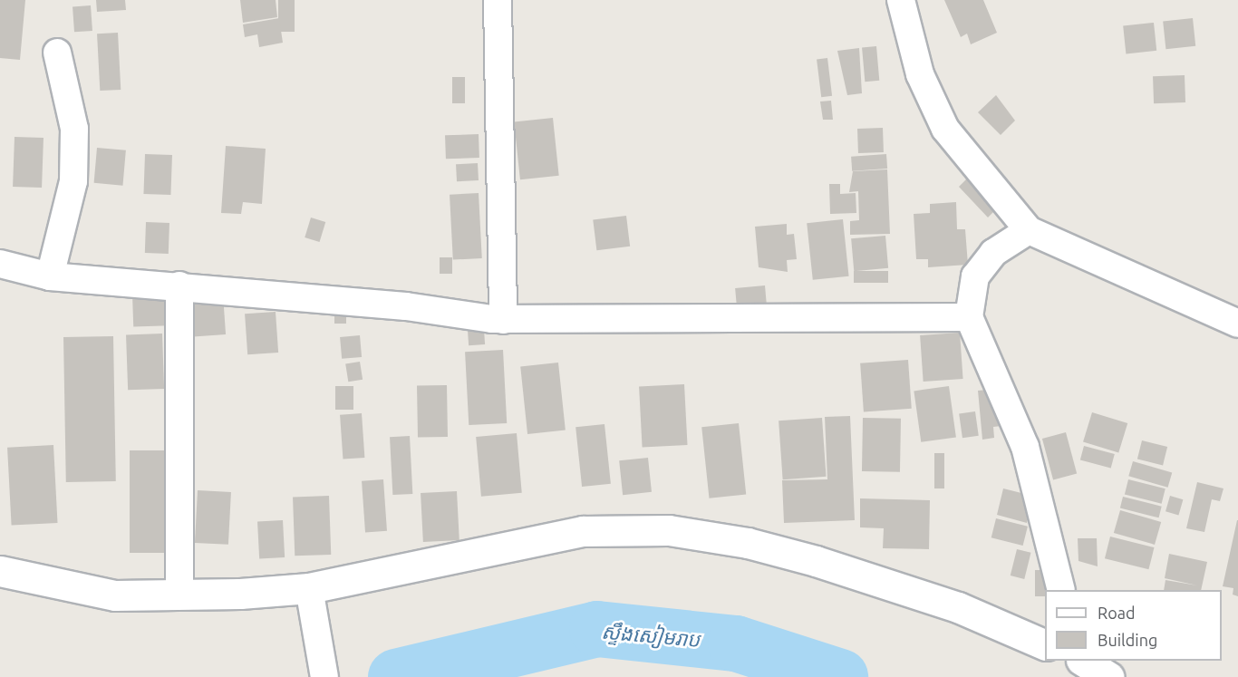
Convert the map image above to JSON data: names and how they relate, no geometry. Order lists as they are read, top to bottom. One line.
{"water":["ស្ទឹងសៀមរាប"],"legend":["Road","Building"]}
